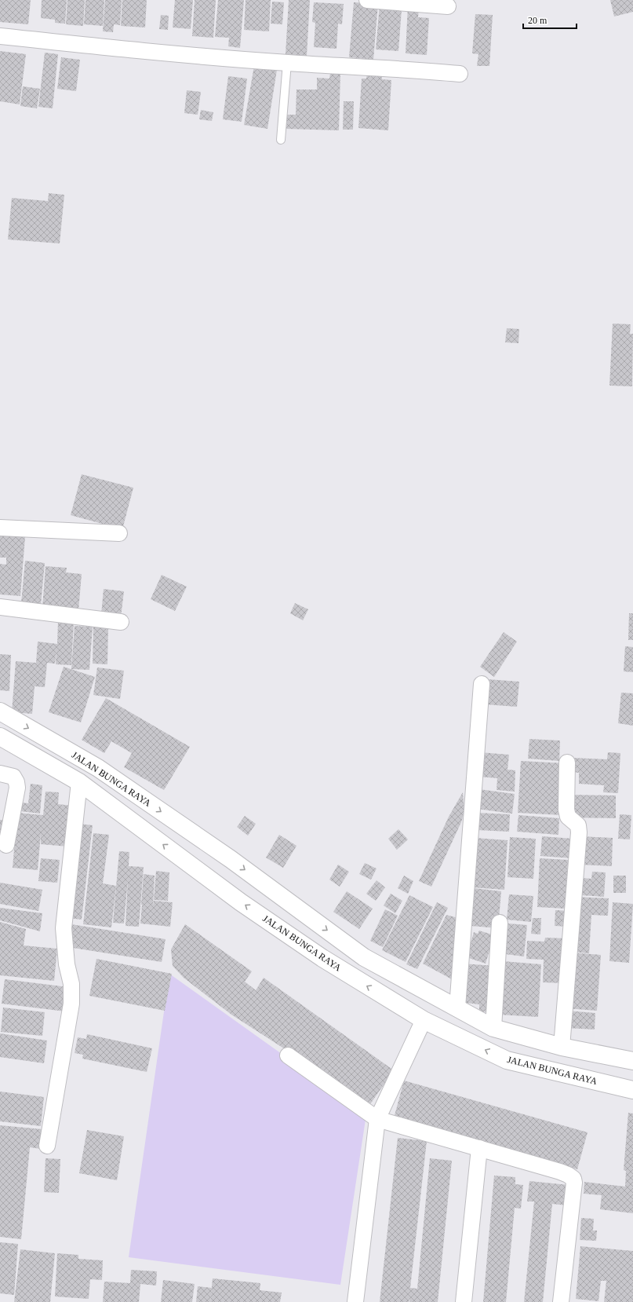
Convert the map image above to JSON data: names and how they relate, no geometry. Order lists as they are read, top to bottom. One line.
{"streets":{"main road":["JALAN BUNGA RAYA"]},"scale_bar":"20 m"}
